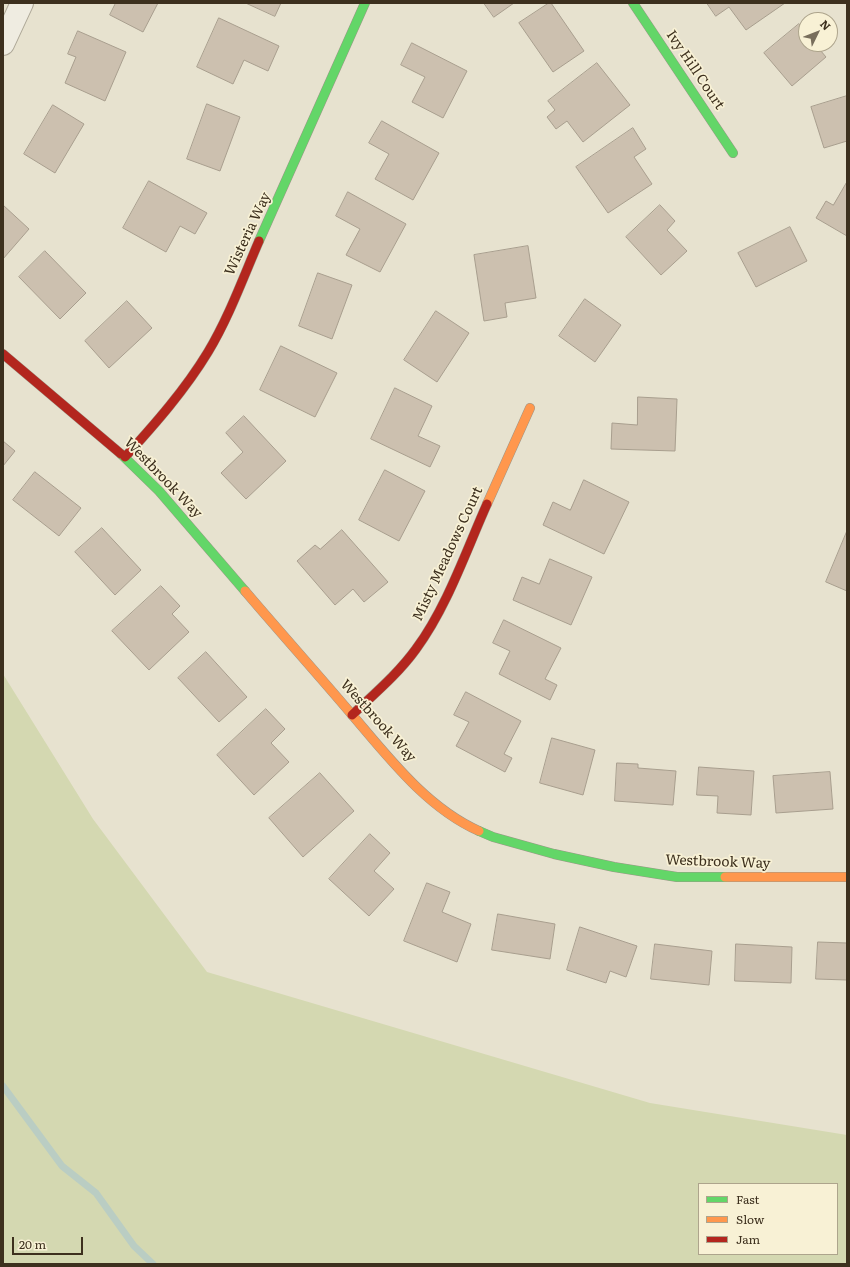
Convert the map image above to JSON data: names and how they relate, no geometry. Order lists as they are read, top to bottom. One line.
{"streets":{"street":["Ivy Hill Court","Wisteria Way","Westbrook Way","Misty Meadows Court"]},"crossings":[["Wisteria Way","Westbrook Way"],["Westbrook Way","Misty Meadows Court"]],"legend":["Fast","Slow","Jam"],"scale_bar":"20 m","north":"top right"}
